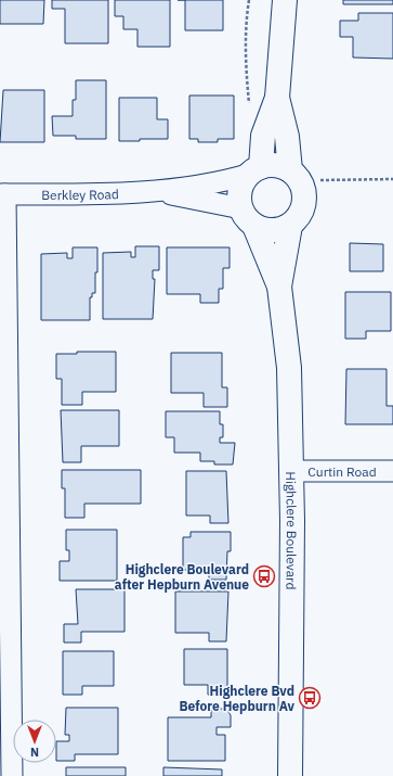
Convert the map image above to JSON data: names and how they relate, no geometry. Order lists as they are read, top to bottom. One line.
{"streets":{"street":["Berkley Road","Curtin Road","Highclere Boulevard"]},"crossings":[["Berkley Road","Highclere Boulevard"],["Curtin Road","Highclere Boulevard"]],"places":{"bus stop":["Highclere Boulevard after Hepburn Avenue","Highclere Bvd Before Hepburn Av"]},"north":"bottom"}
